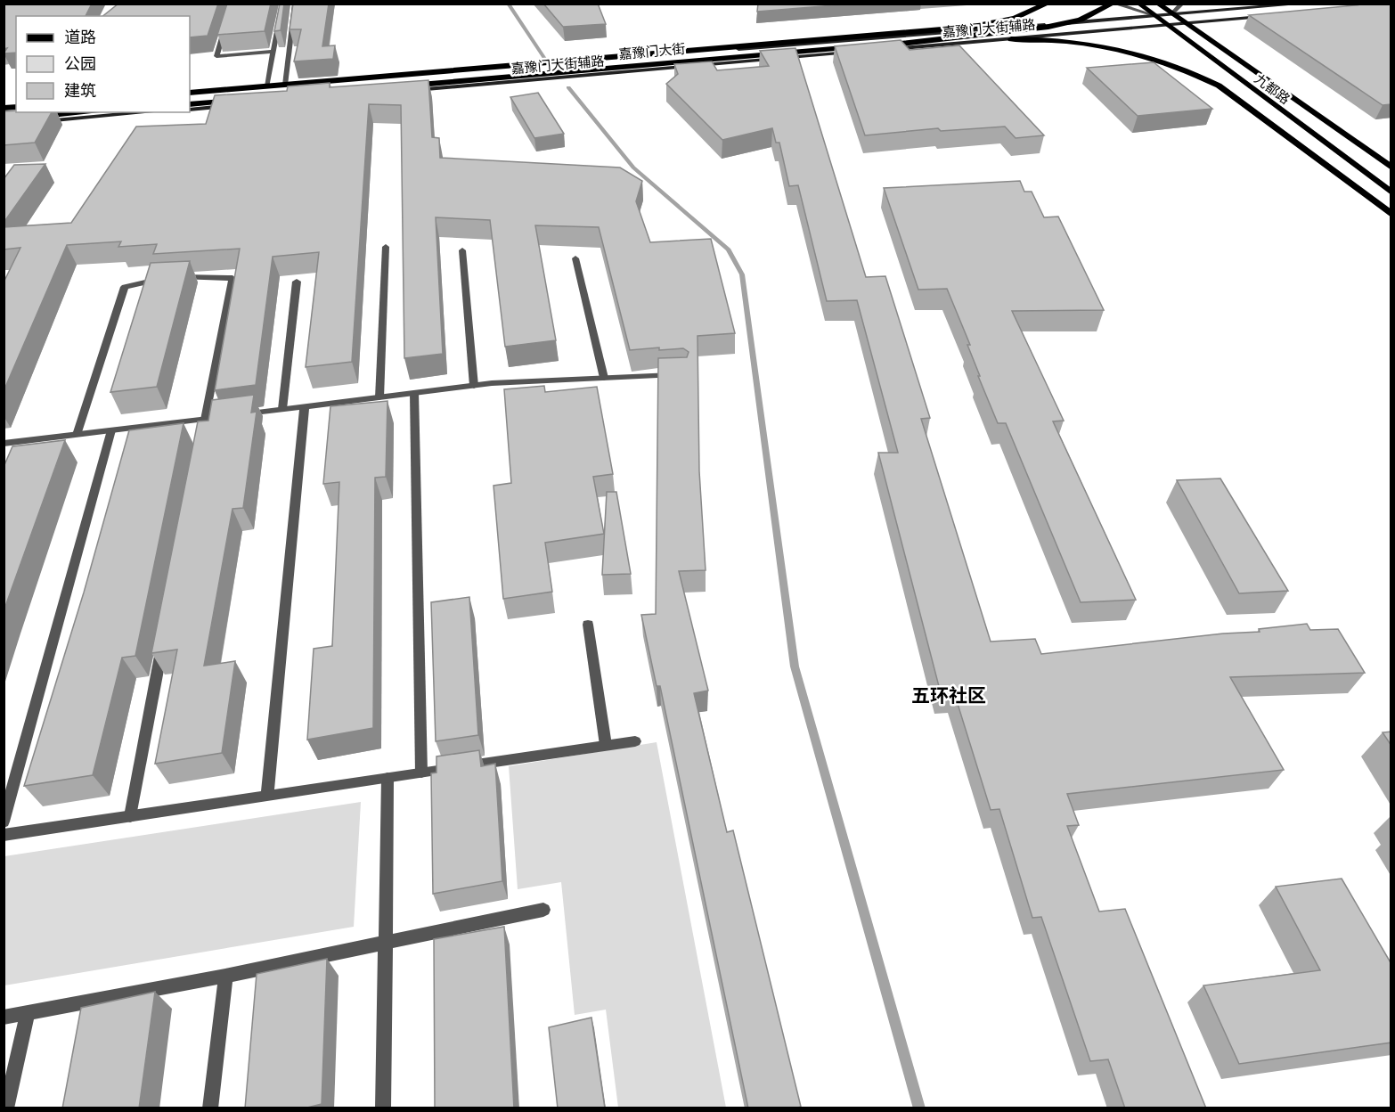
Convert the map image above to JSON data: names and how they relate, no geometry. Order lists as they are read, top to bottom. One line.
{"streets":{"highway":["嘉豫门大街"],"main road":["嘉豫门大街辅路","九都路"]},"crossings":[["嘉豫门大街辅路","嘉豫门大街"],["嘉豫门大街辅路","九都路"]],"districts":["五环社区"],"legend":["道路","公园","建筑"]}
